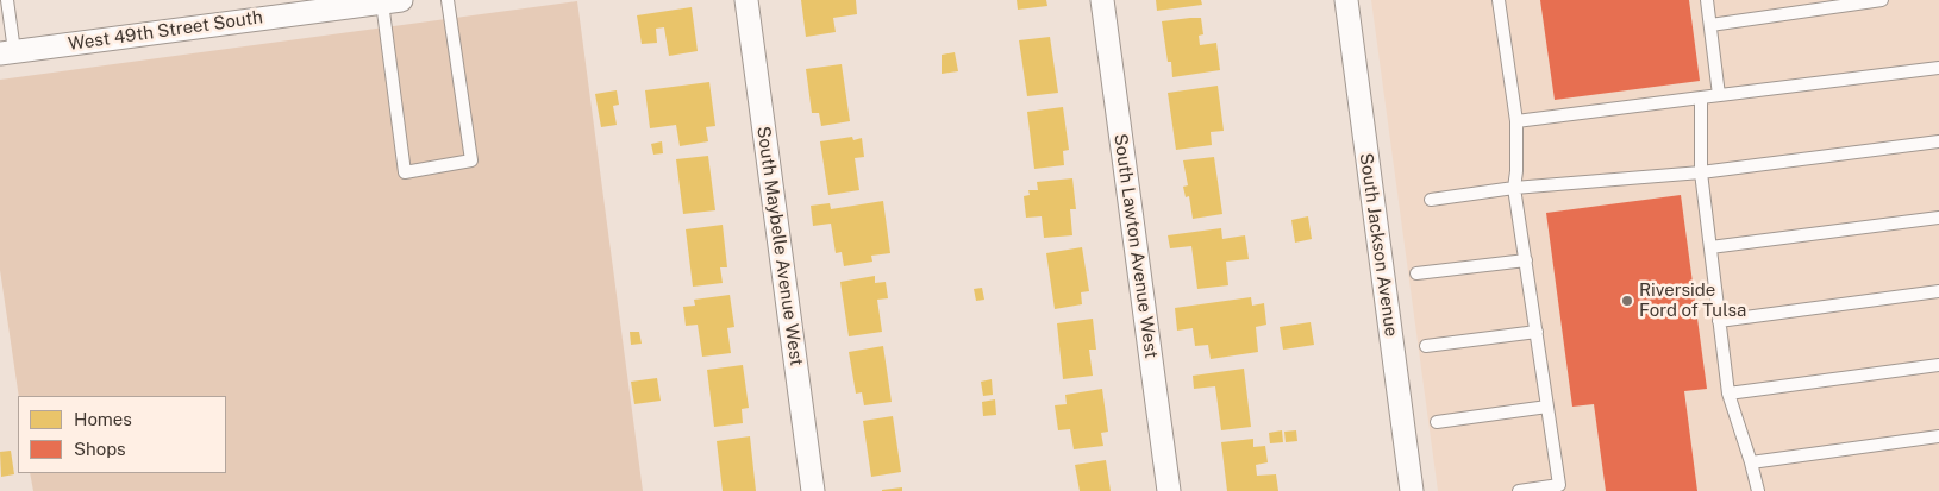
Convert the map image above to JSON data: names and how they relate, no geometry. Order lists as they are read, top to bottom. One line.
{"streets":{"street":["West 49th Street South","South Jackson Avenue","South Maybelle Avenue West","South Lawton Avenue West"]},"places":["Riverside Ford of Tulsa"],"legend":["Homes","Shops"]}
